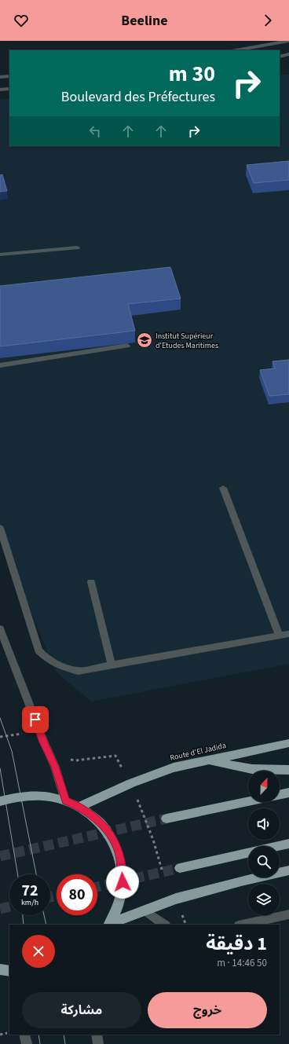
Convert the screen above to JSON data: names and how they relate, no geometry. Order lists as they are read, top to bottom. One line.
{"streets":{"highway":["Route d'El Jadida"]},"places":{"school or university":["Institut Supérieur d'Etudes Maritimes"]},"north":"top","page":{"header":"Beeline","turn":["30 m","Boulevard des Préfectures"],"speed":"72 km/h","limit":"80","heading":["1 دقيقة","50 m · 14:46"],"buttons":["خروج","مشاركة"]}}
